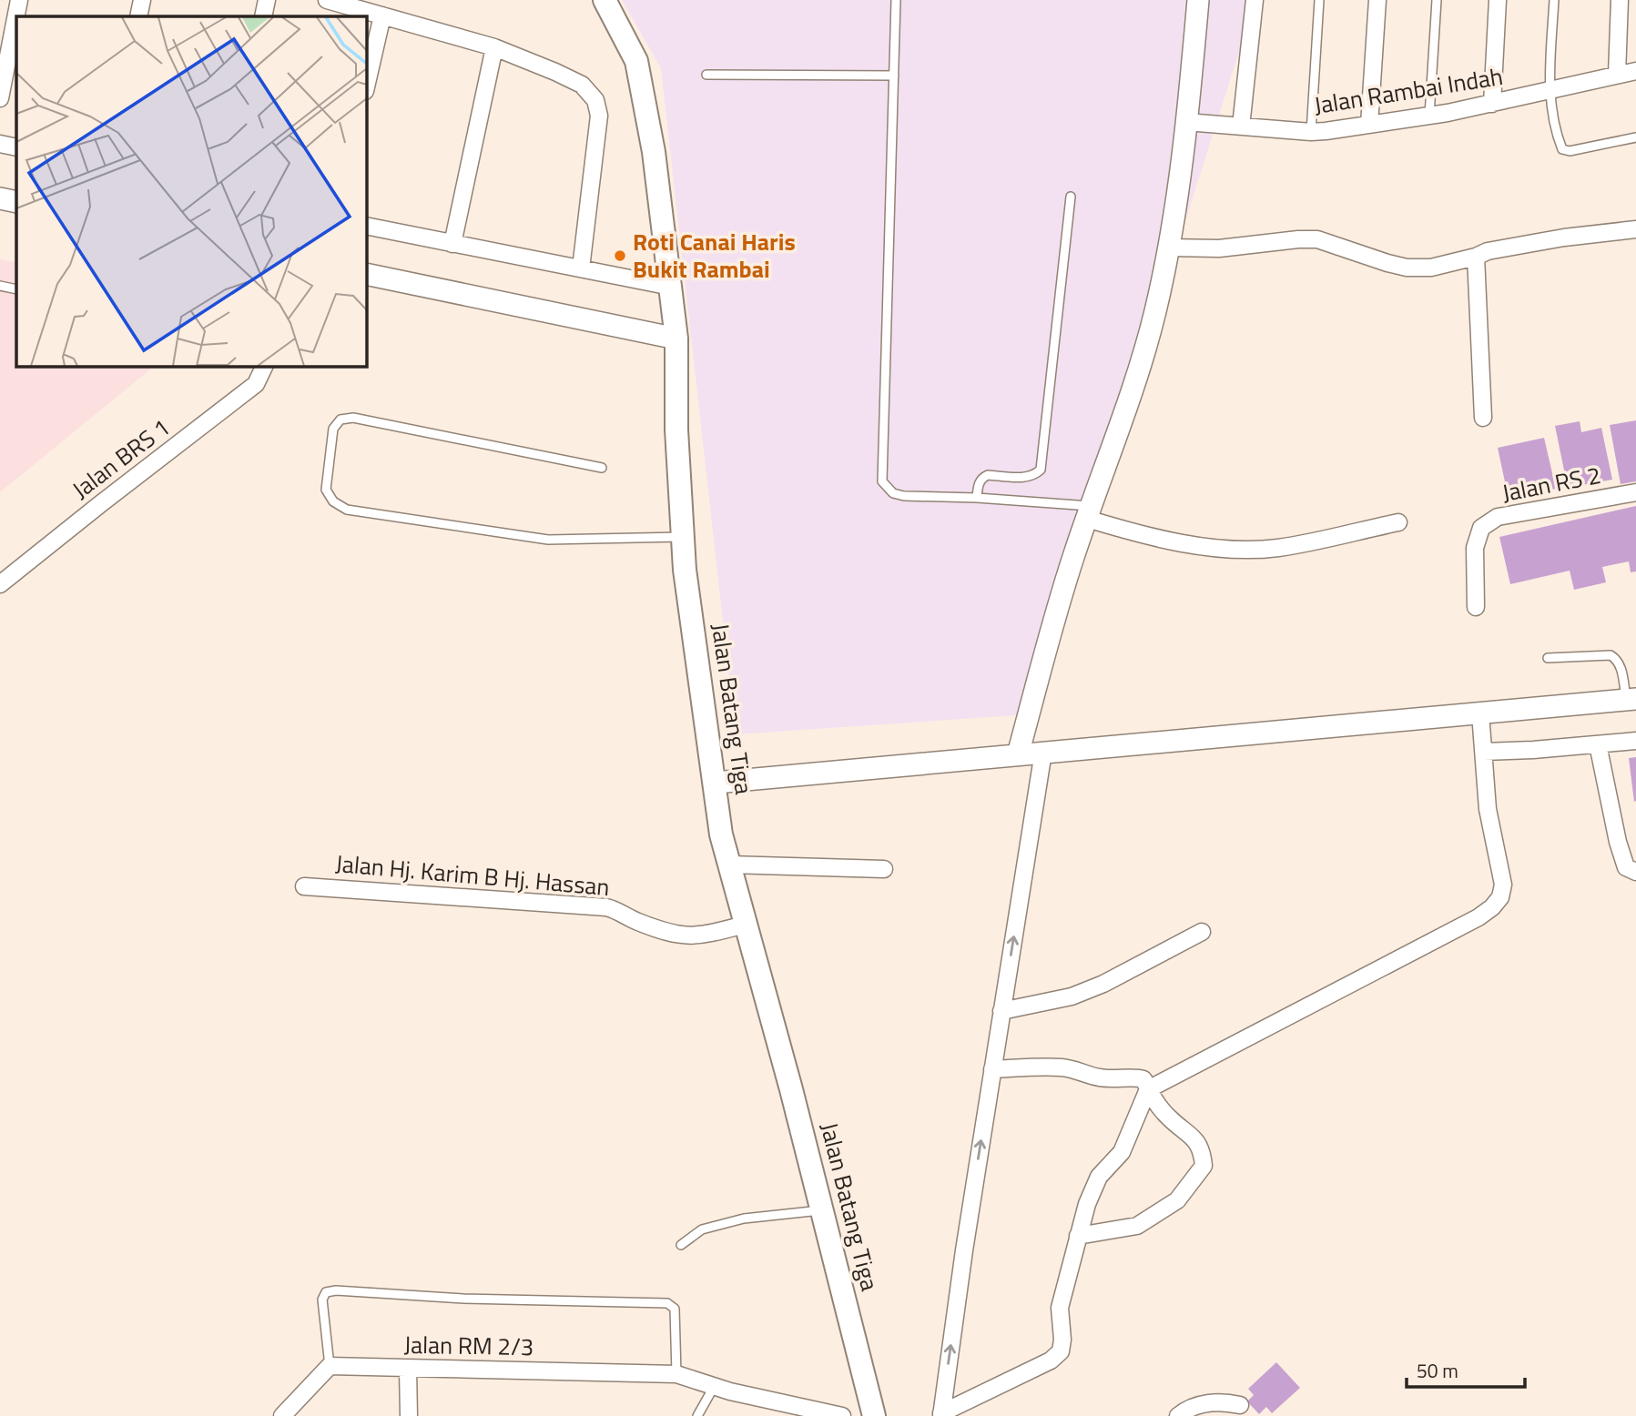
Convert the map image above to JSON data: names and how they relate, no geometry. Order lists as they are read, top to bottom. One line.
{"streets":{"main road":["Jalan Batang Tiga"],"street":["Jalan Rambai Indah","Jalan BRS 1","Jalan RS 2","Jalan Hj. Karim B Hj. Hassan","Jalan RM 2/3"]},"crossings":[["Jalan Batang Tiga","Jalan Hj. Karim B Hj. Hassan"]],"places":["Roti Canai Haris Bukit Rambai"],"scale_bar":"50 m"}
